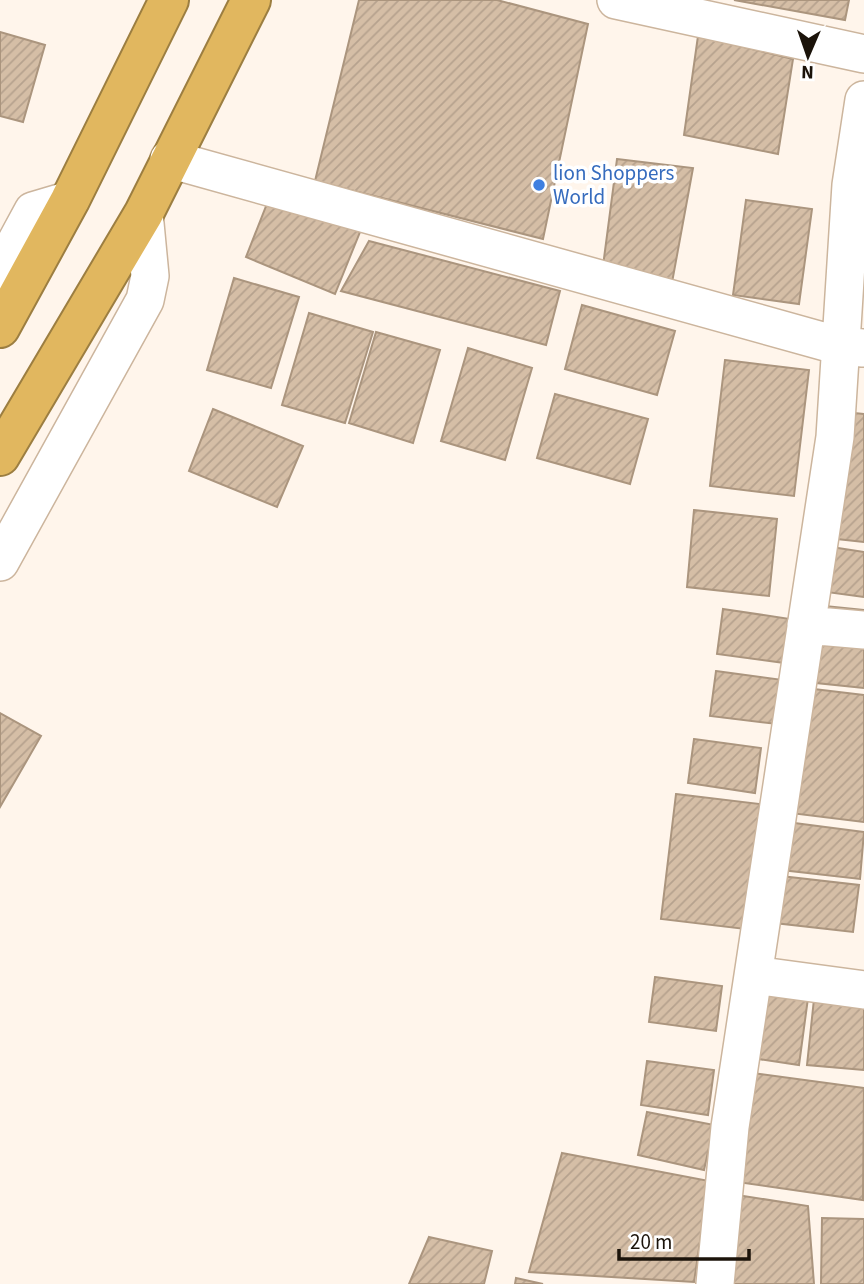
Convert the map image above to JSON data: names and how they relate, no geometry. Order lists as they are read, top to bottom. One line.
{"places":["lion Shoppers World"],"scale_bar":"20 m","north":"bottom"}
